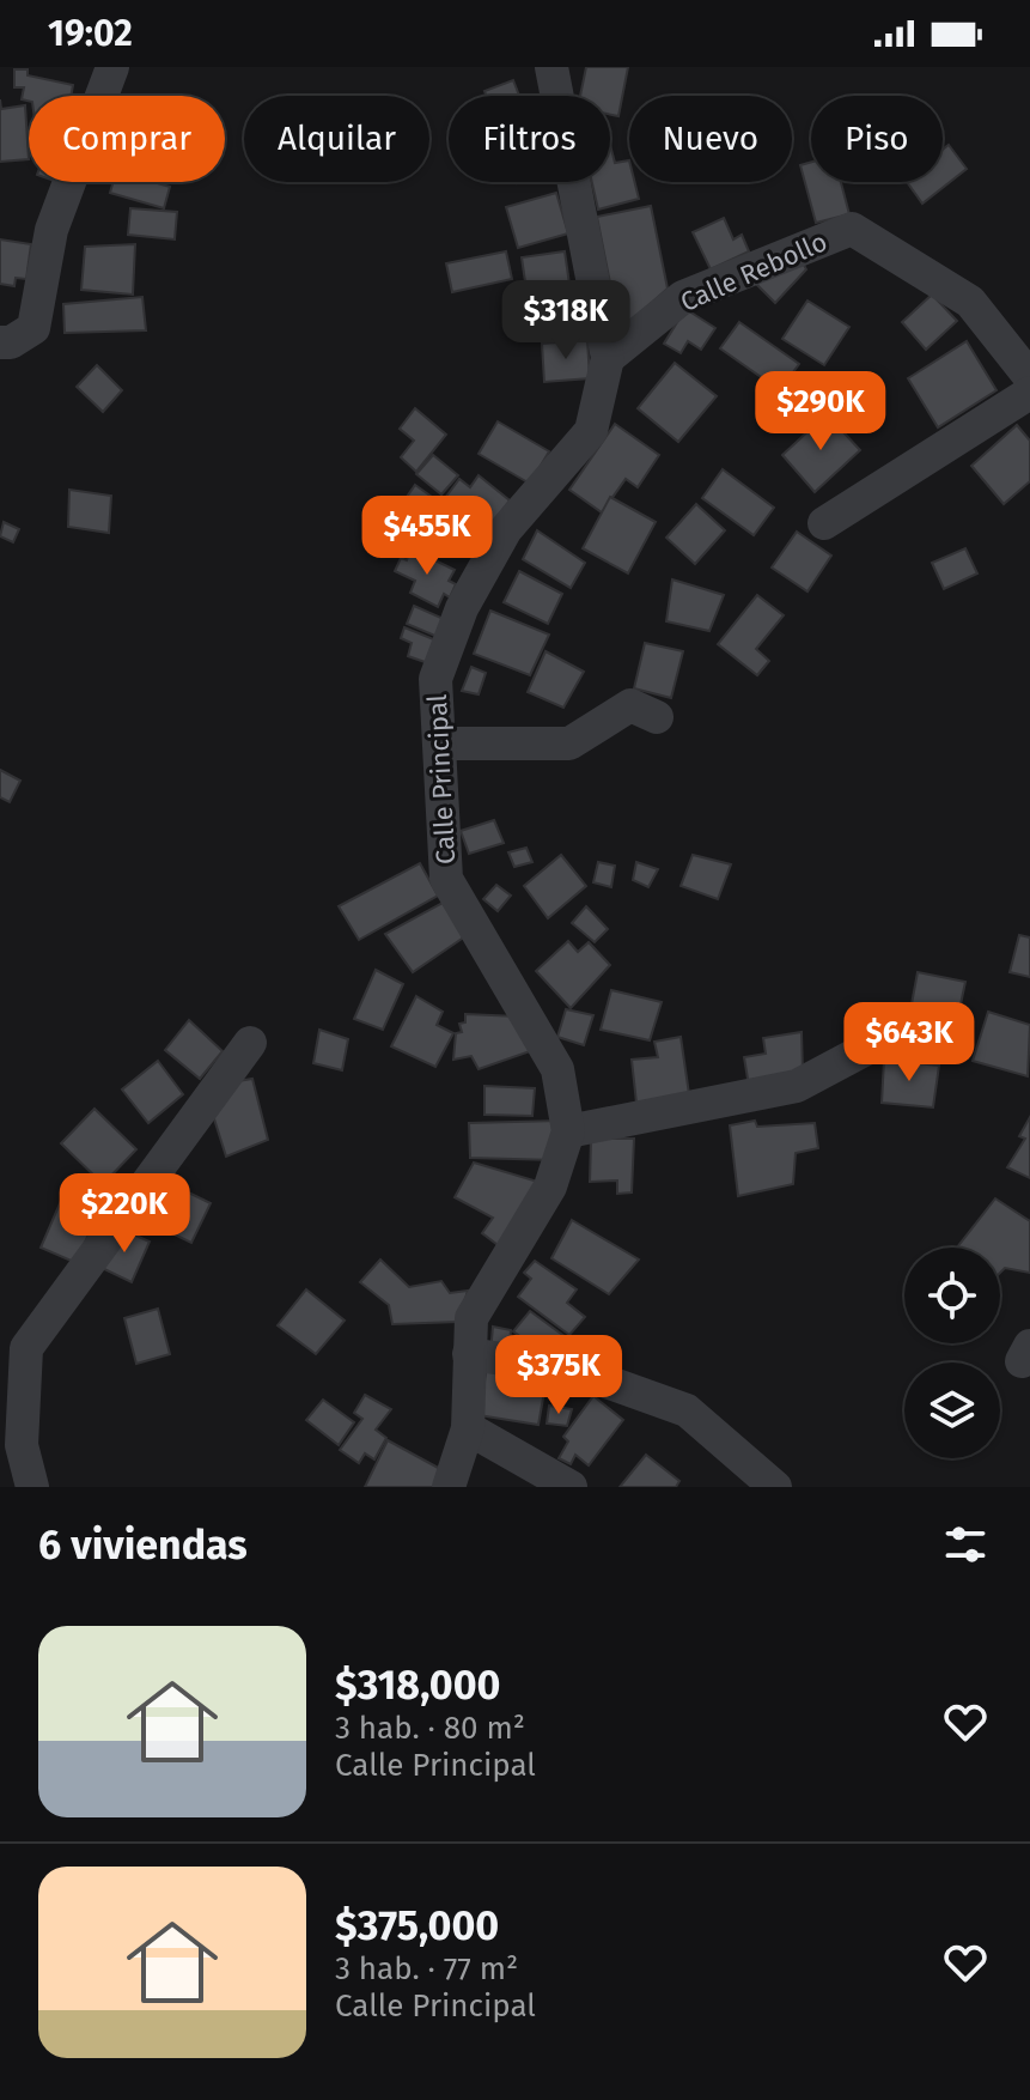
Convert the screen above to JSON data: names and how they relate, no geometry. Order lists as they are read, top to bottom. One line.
{"streets":{"street":["Calle Rebollo","Calle Principal"]},"crossings":[["Calle Rebollo","Calle Principal"]],"page":{"status":"19:02","chip":["Comprar","Alquilar","Filtros","Nuevo","Piso"],"price":["$318K","$290K","$455K","$643K","$220K","$375K"],"heading":"6 viviendas","list":[{"name":"$318,000","note":"3 hab. · 80 m² · Calle Principal"},{"name":"$375,000","note":"3 hab. · 77 m² · Calle Principal"}]}}
